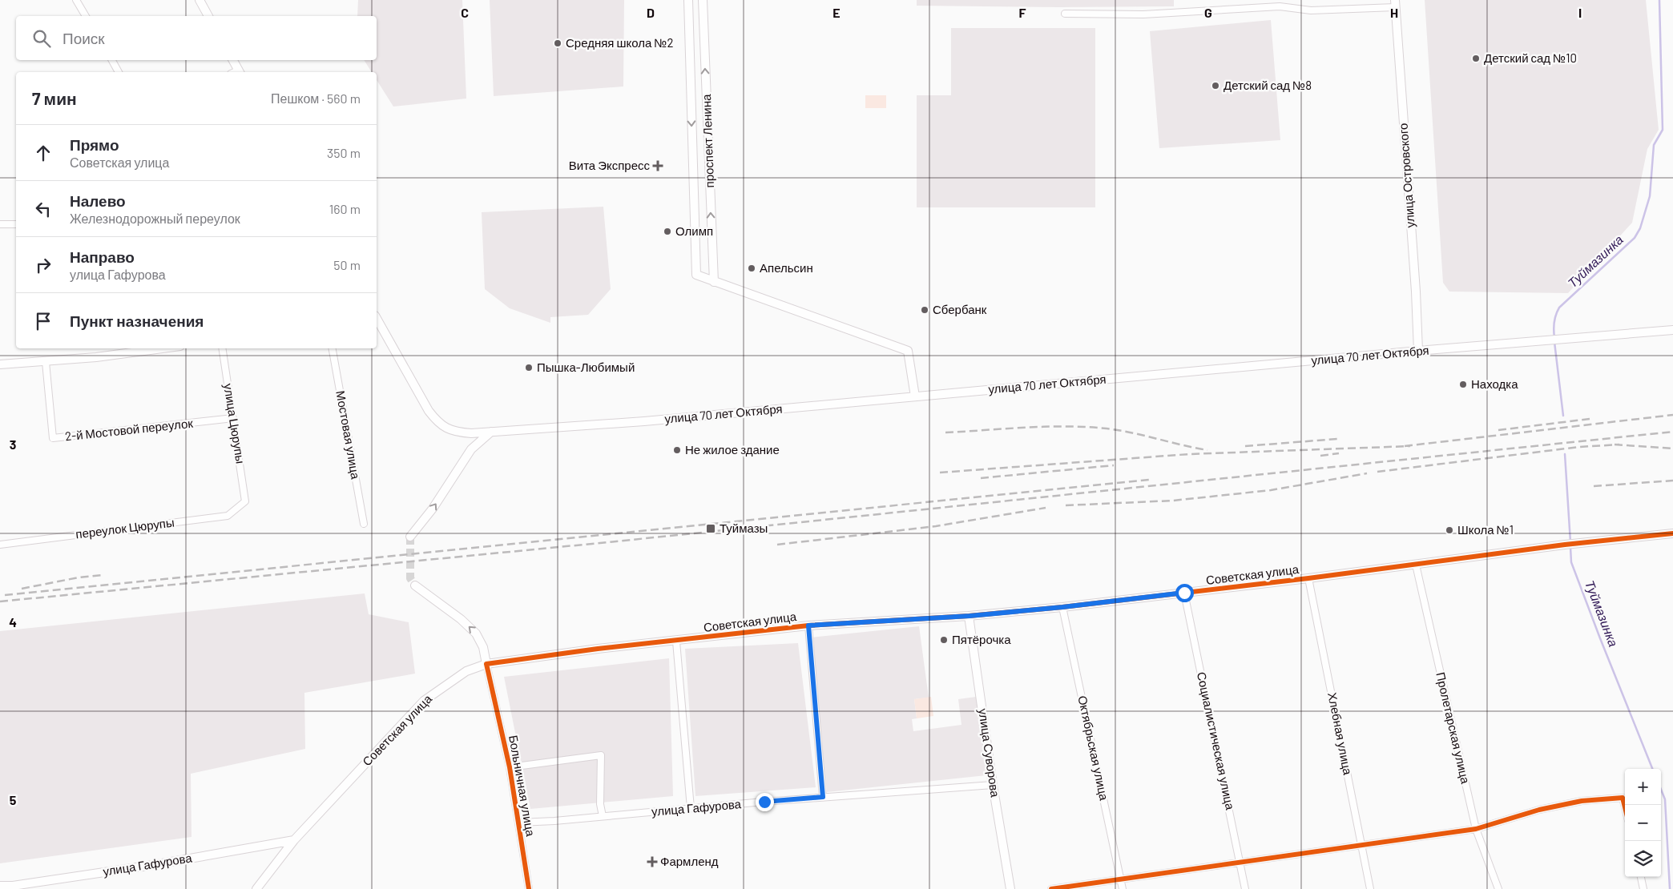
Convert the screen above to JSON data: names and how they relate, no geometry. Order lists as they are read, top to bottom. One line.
{"streets":{"street":["проспект Ленина","улица Островского","улица 70 лет Октября","улица Цюрупы","2-й Мостовой переулок","Мостовая улица","переулок Цюрупы","Советская улица","Пролетарская улица","Хлебная улица","Социалистическая улица","Октябрьская улица","улица Суворова","Больничная улица","улица Гафурова"]},"crossings":[["улица Островского","улица 70 лет Октября"],["улица Цюрупы","2-й Мостовой переулок"],["улица Цюрупы","переулок Цюрупы"],["Советская улица","Пролетарская улица"],["Советская улица","Хлебная улица"],["Советская улица","Социалистическая улица"],["Советская улица","Октябрьская улица"],["Советская улица","улица Суворова"],["Советская улица","Больничная улица"],["Советская улица","улица Гафурова"],["улица Суворова","улица Гафурова"],["Больничная улица","улица Гафурова"]],"water":["Туймазинка"],"places":{"other":["Средняя школа №2","Детский сад №10","Детский сад №8","Олимп","Апельсин","Сбербанк","Пышка-Любимый","Находка","Не жилое здание","Школа №1","Пятёрочка"],"health":["Вита Экспресс","Фармленд"],"transit":["Туймазы"]},"page":{"search":"Поиск","heading":["7 мин","Пешком · 560 m"],"list":[["Прямо","Советская улица","350 m"],["Налево","Железнодорожный переулок","160 m"],["Направо","улица Гафурова","50 m"],"Пункт назначения"],"map_buttons":["+","−"]},"grid":{"columns":["C","D","E","F","G","H","I"],"rows":["3","4","5"]}}
